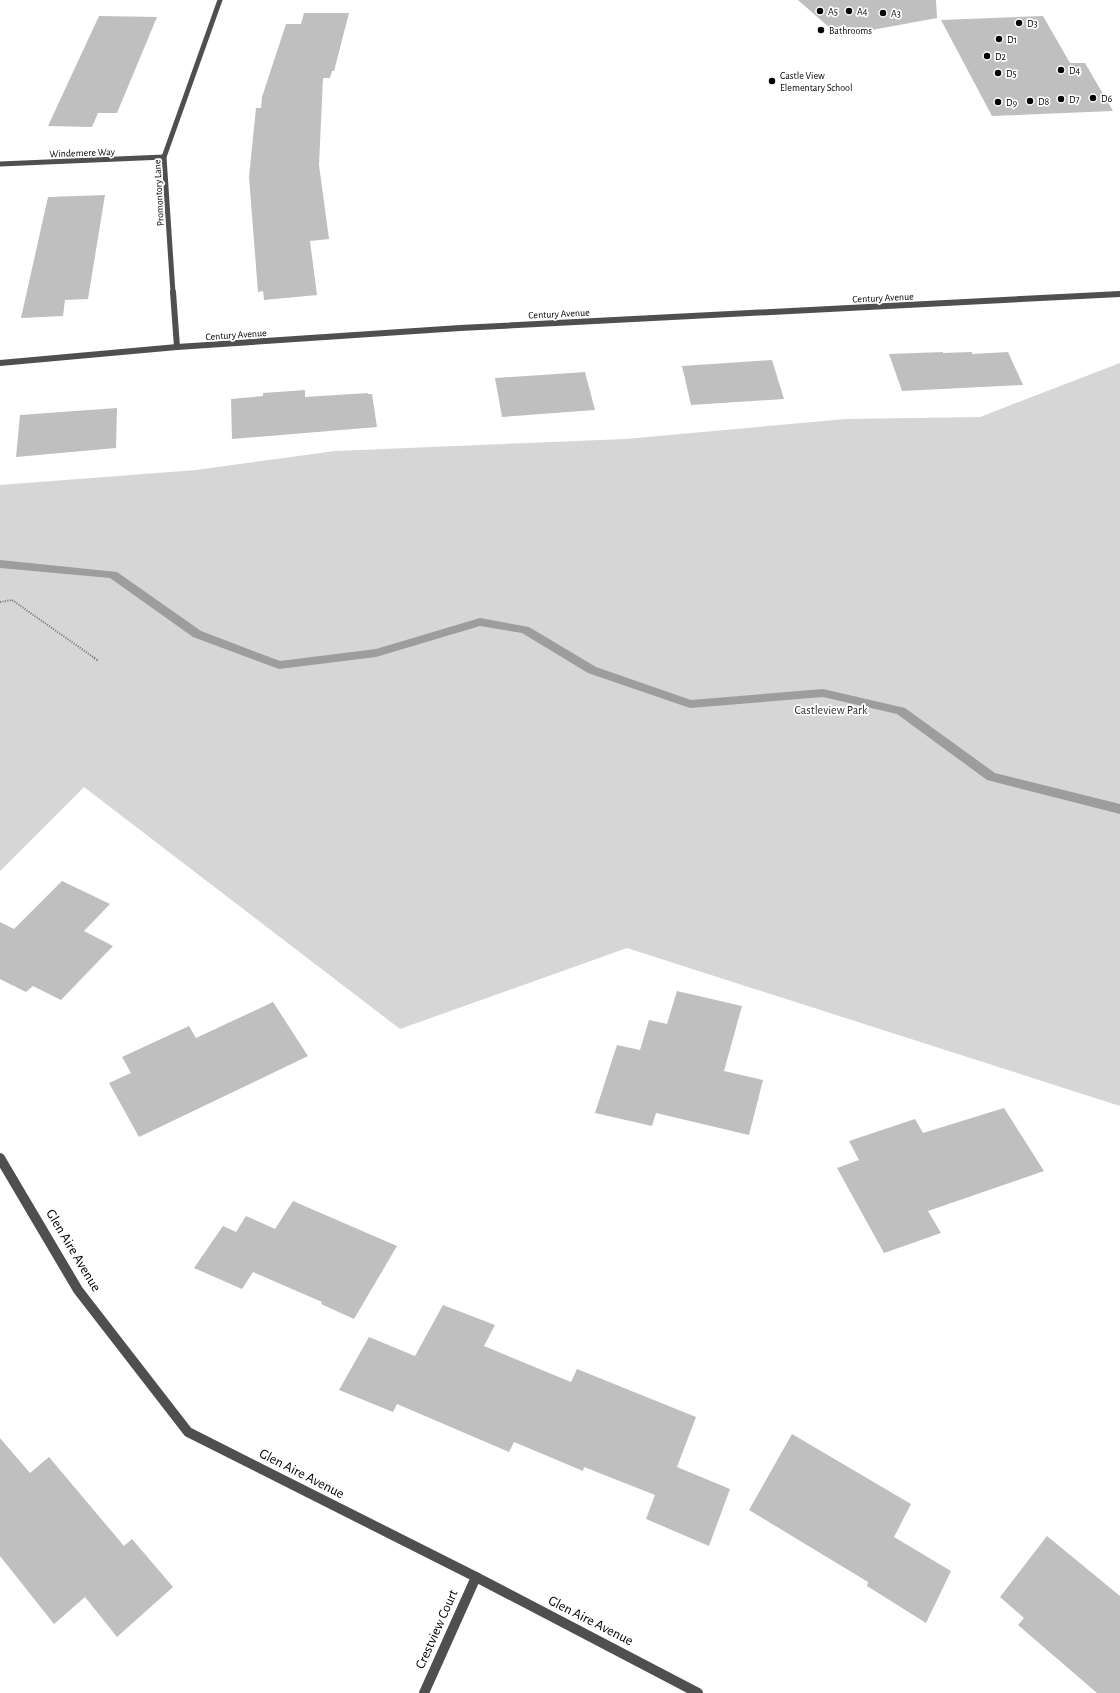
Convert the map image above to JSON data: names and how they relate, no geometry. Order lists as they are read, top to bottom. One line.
{"streets":{"street":["Windemere Way","Promontory Lane","Century Avenue","Glen Aire Avenue","Crestview Court"]},"crossings":[["Windemere Way","Promontory Lane"],["Promontory Lane","Century Avenue"],["Glen Aire Avenue","Crestview Court"]],"parks":["Castleview Park"],"places":["A5","A4","A3","D3","Bathrooms","D1","D2","D4","D5","Castle View Elementary School","D6","D7","D8","D9"]}
